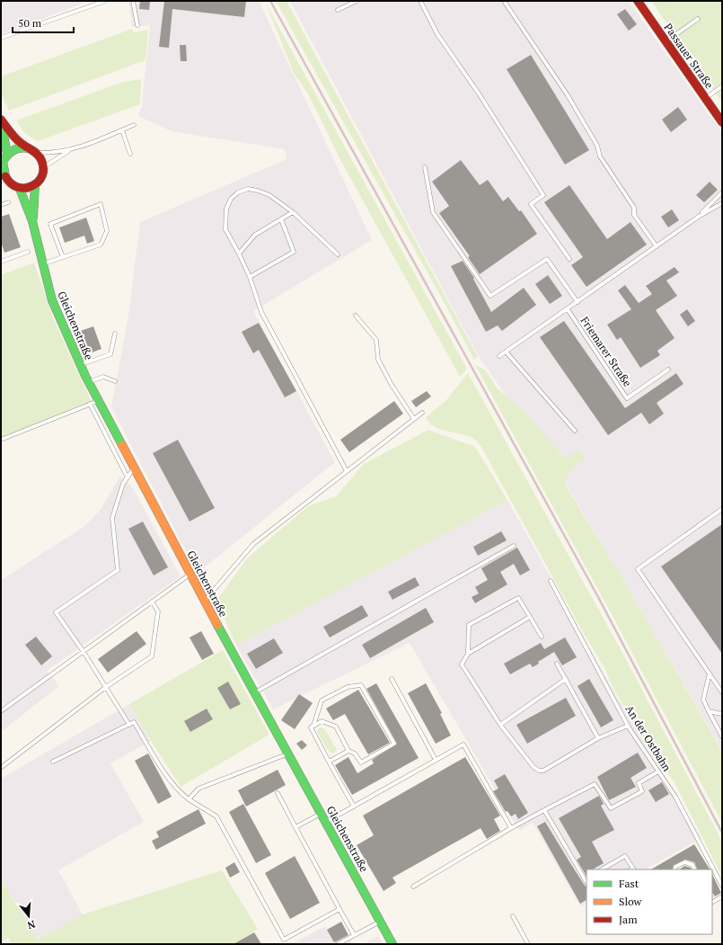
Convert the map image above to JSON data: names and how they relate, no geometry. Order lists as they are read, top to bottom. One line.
{"streets":{"street":["Passauer Straße","Gleichenstraße"],"lane":["Friemarer Straße","An der Ostbahn"]},"legend":["Fast","Slow","Jam"],"scale_bar":"50 m","north":"bottom"}
